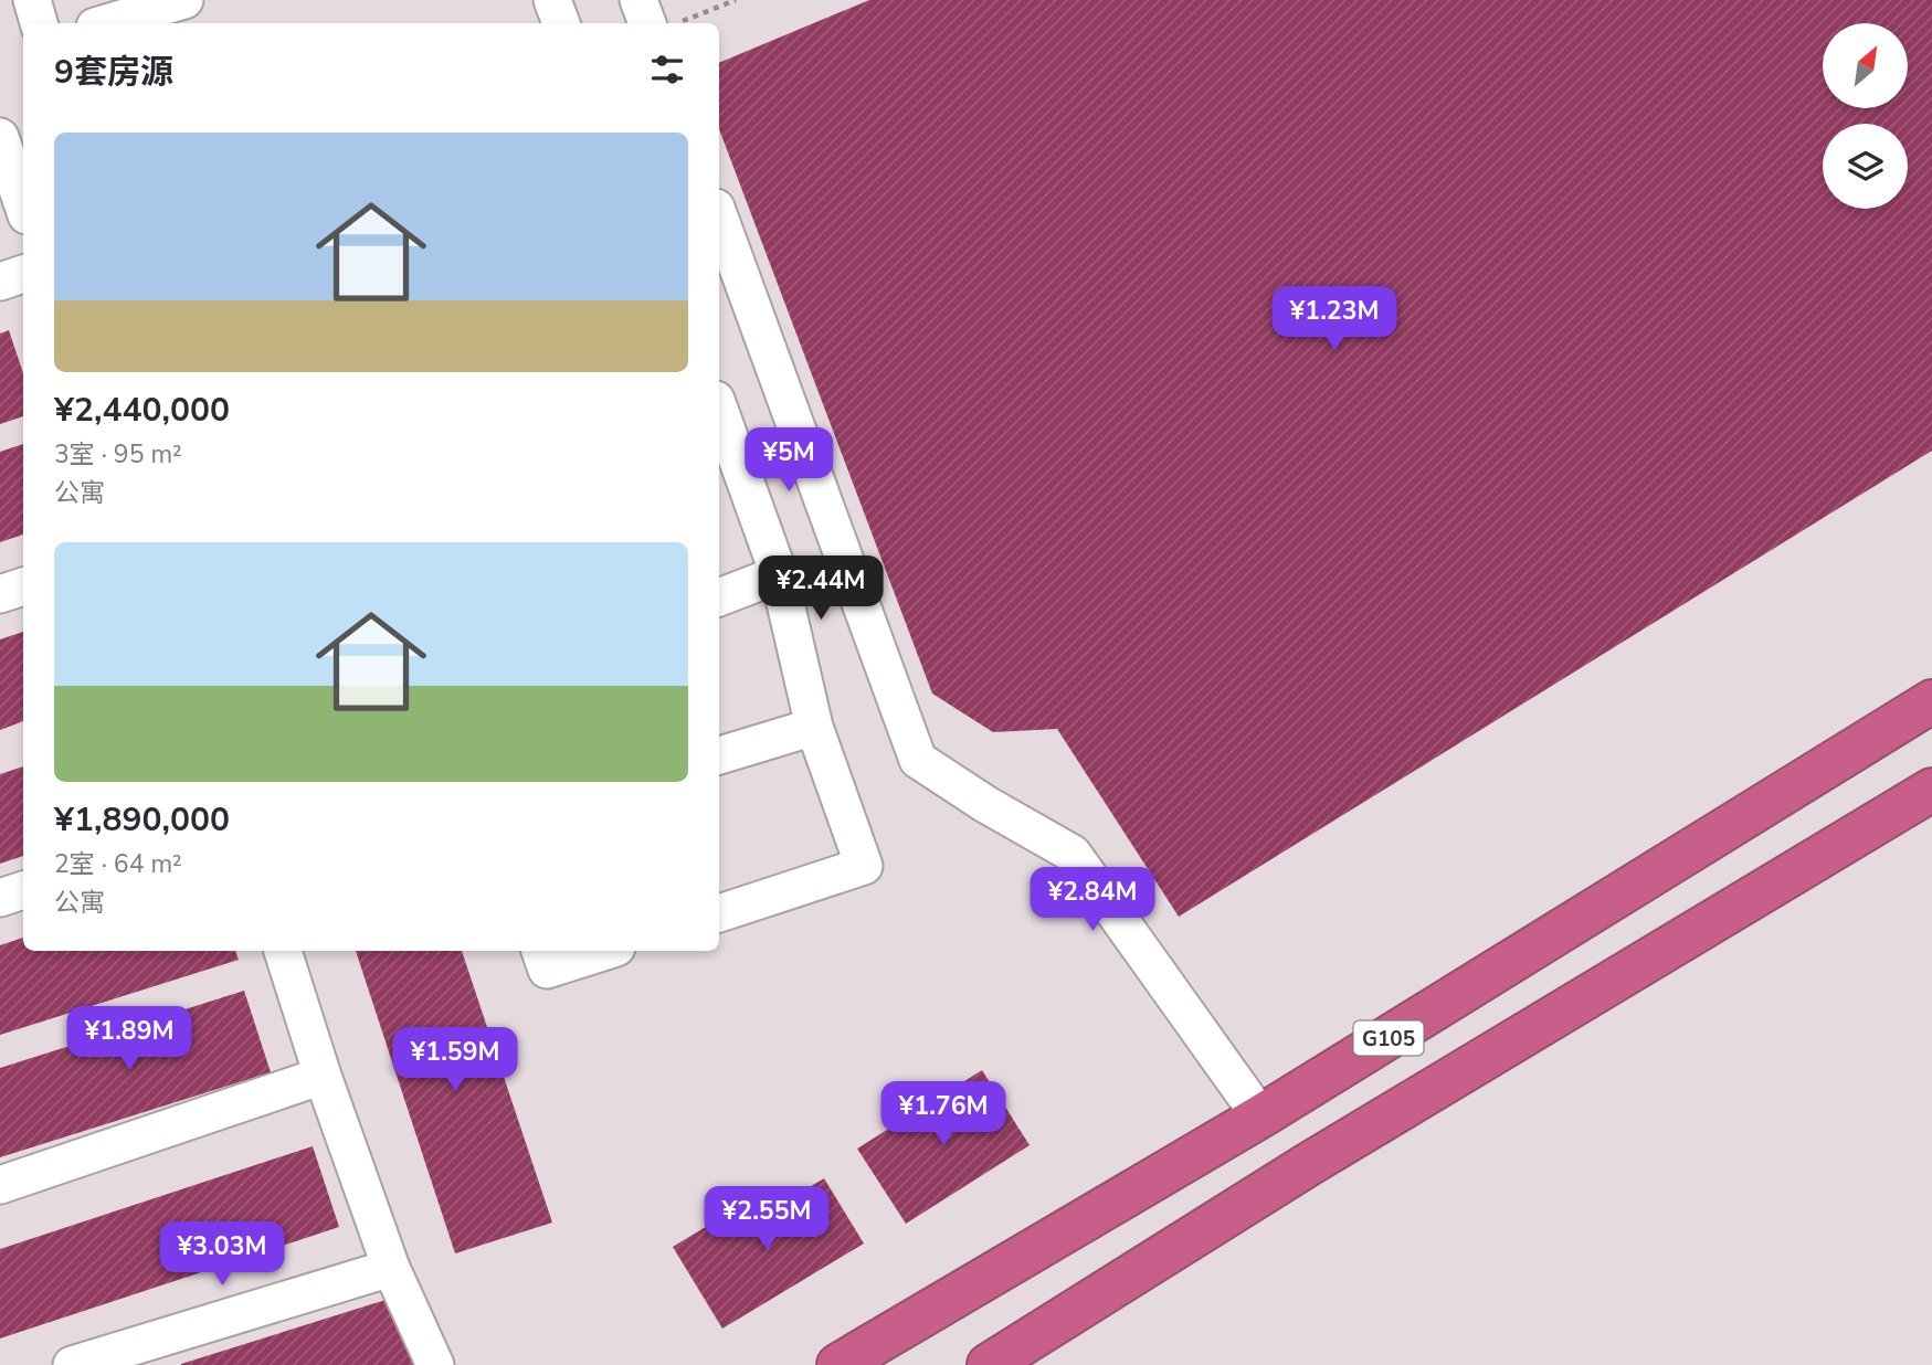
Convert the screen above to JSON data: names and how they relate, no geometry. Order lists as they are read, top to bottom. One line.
{"streets":{"highway":["G105"]},"north":"top right","page":{"heading":"9套房源","list":[{"name":"¥2,440,000","note":"3室 · 95 m² · 公寓"},{"name":"¥1,890,000","note":"2室 · 64 m² · 公寓"}],"price":["¥1.23M","¥5M","¥2.44M","¥2.84M","¥1.89M","¥1.59M","¥1.76M","¥2.55M","¥3.03M"]}}
